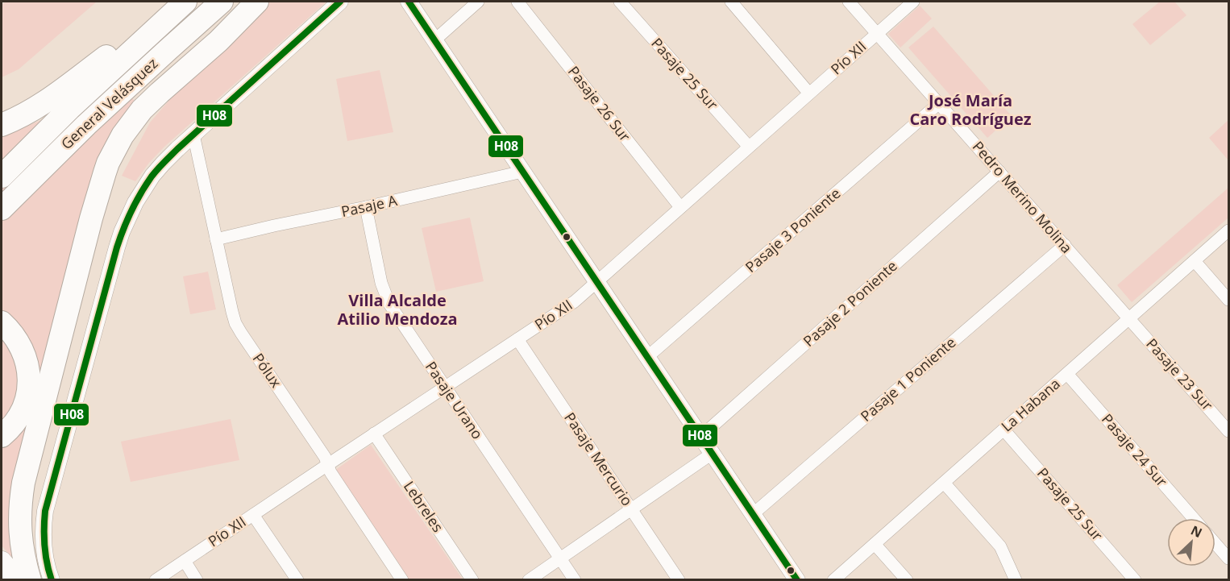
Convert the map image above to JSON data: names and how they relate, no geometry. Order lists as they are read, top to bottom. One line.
{"streets":{"highway":["General Velásquez"],"street":["Pío XII","Pasaje 25 Sur","Pasaje 26 Sur","Pedro Merino Molina","Pasaje A","Pasaje 3 Poniente","Pasaje 2 Poniente","Pólux","Pasaje 23 Sur","Pasaje 1 Poniente","Pasaje Urano","La Habana","Pasaje 24 Sur","Pasaje Mercurio","Lebreles"]},"crossings":[["Pío XII","Pasaje 25 Sur"],["Pío XII","Pasaje 26 Sur"],["Pío XII","Pedro Merino Molina"],["Pío XII","Pólux"],["Pío XII","Pasaje Urano"],["Pío XII","Pasaje Mercurio"],["Pío XII","Lebreles"],["Pasaje 25 Sur","La Habana"],["Pedro Merino Molina","Pasaje 3 Poniente"],["Pedro Merino Molina","Pasaje 2 Poniente"],["Pedro Merino Molina","Pasaje 23 Sur"],["Pedro Merino Molina","Pasaje 1 Poniente"],["Pedro Merino Molina","La Habana"],["Pasaje A","Pólux"],["Pasaje A","Pasaje Urano"],["Pasaje 23 Sur","La Habana"],["La Habana","Pasaje 24 Sur"]],"districts":["José María Caro Rodríguez","Villa Alcalde Atilio Mendoza"],"lines":["transit line H08"],"north":"top right"}
